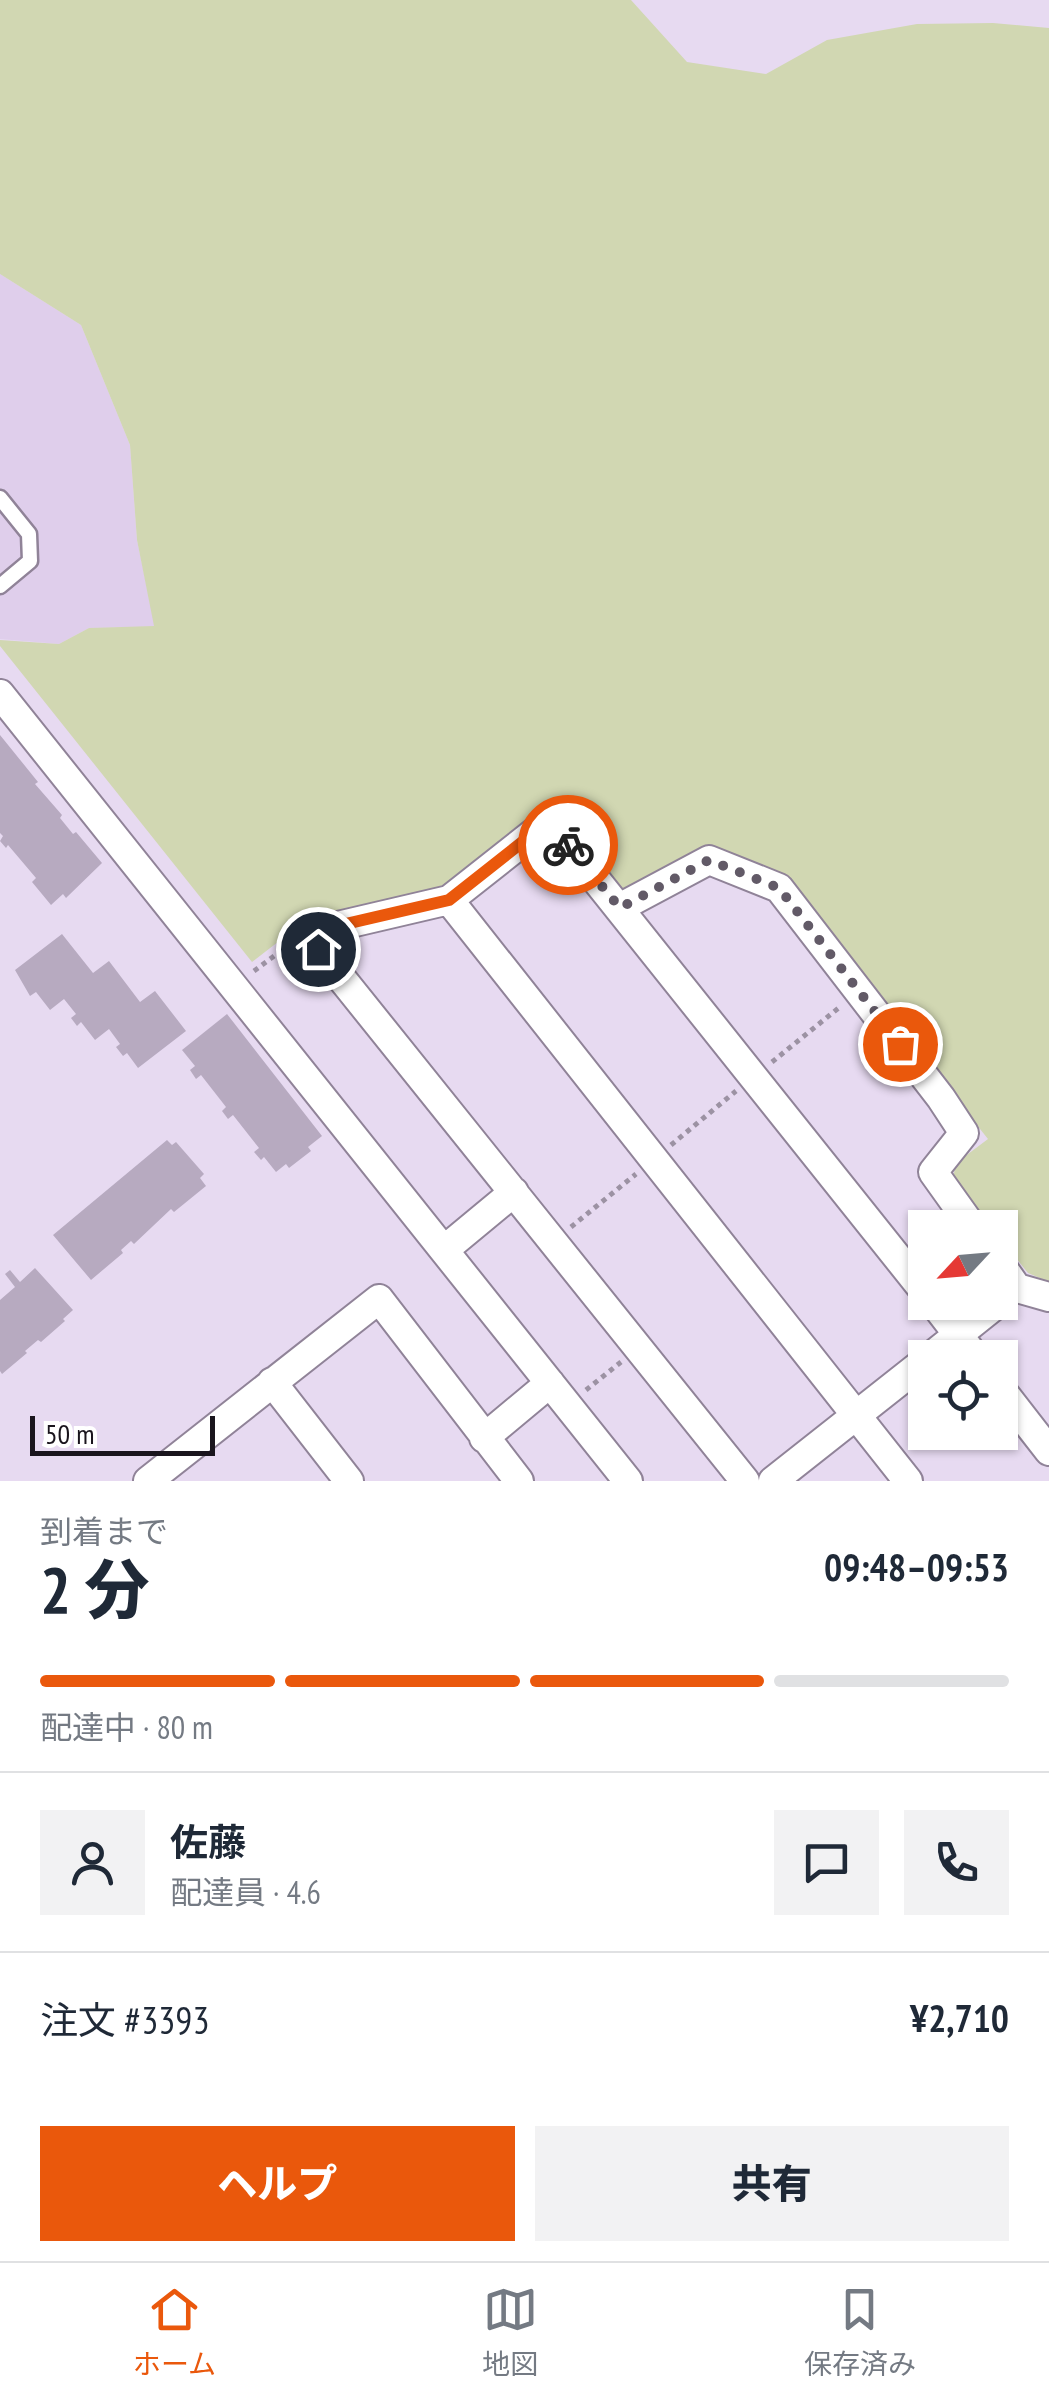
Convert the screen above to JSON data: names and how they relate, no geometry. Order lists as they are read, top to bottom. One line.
{"scale_bar":"50 m","north":"bottom left","page":{"scale":"50 m","heading":["2 分","到着まで","09:48–09:53"],"panel":["佐藤","配達員 · 4.6","注文 #3393","¥2,710"],"bar":"配達中 · 80 m","buttons":["ヘルプ","共有"],"tabs":["ホーム","地図","保存済み"]}}
